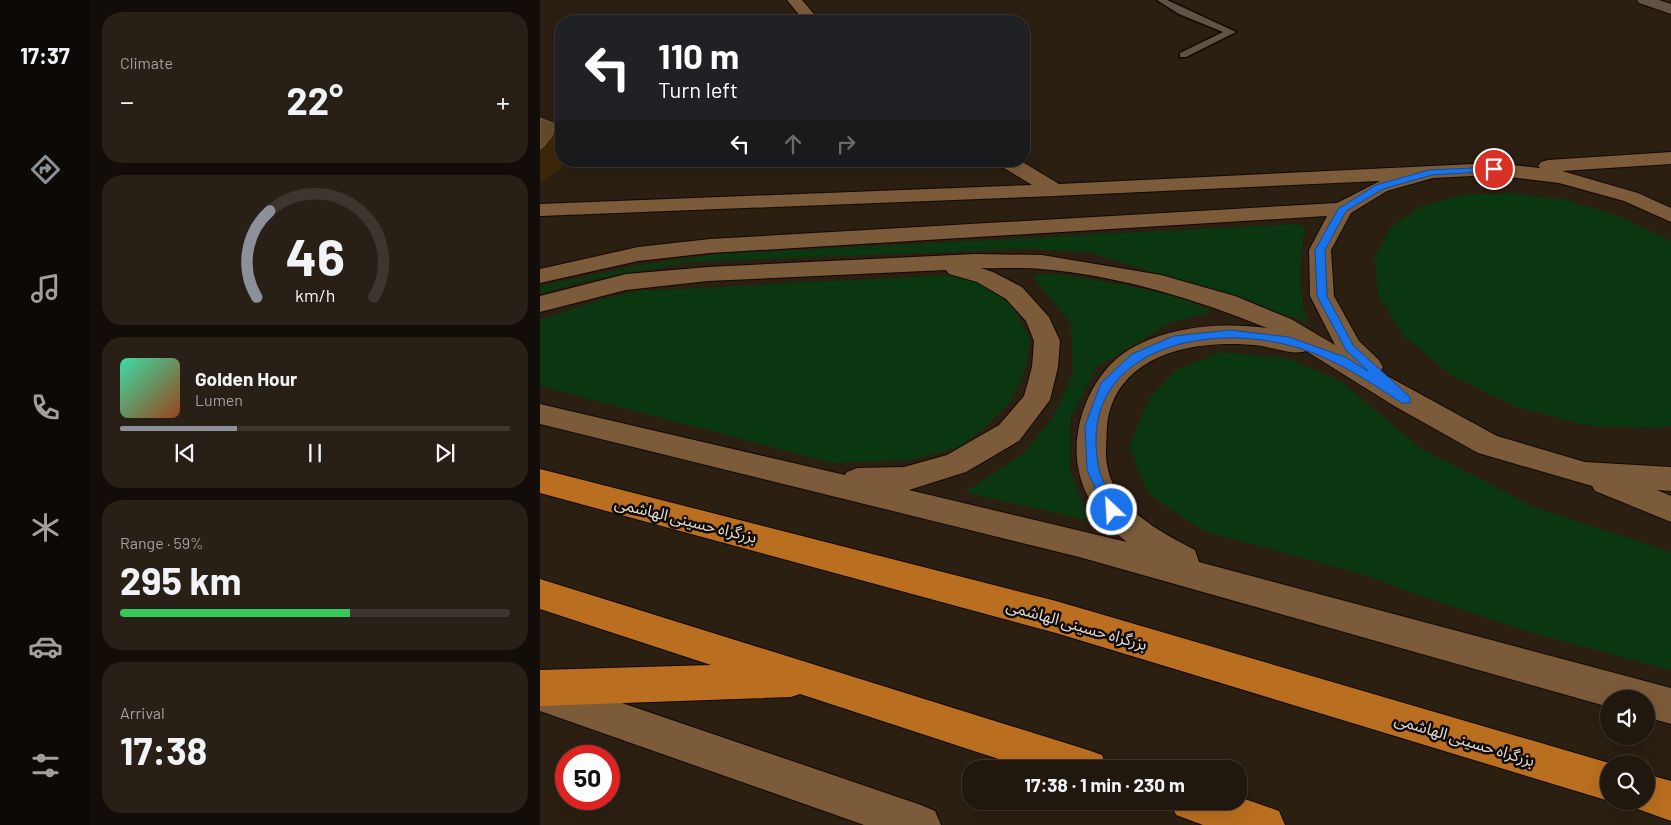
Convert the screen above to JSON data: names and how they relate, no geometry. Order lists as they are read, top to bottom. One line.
{"streets":{"highway":["بزرگراه حسینی الهاشمی"]},"page":{"tabs":"17:37","tile":["Climate",["Range · 59%","295 km"],["Arrival","17:38"]],"turn":["110 m","Turn left"],"heat":["−","22°","+"],"song":["Golden Hour","Lumen"],"limit":"50","trip":"17:38 · 1 min · 230 m","gauge":["46","km/h"]}}
